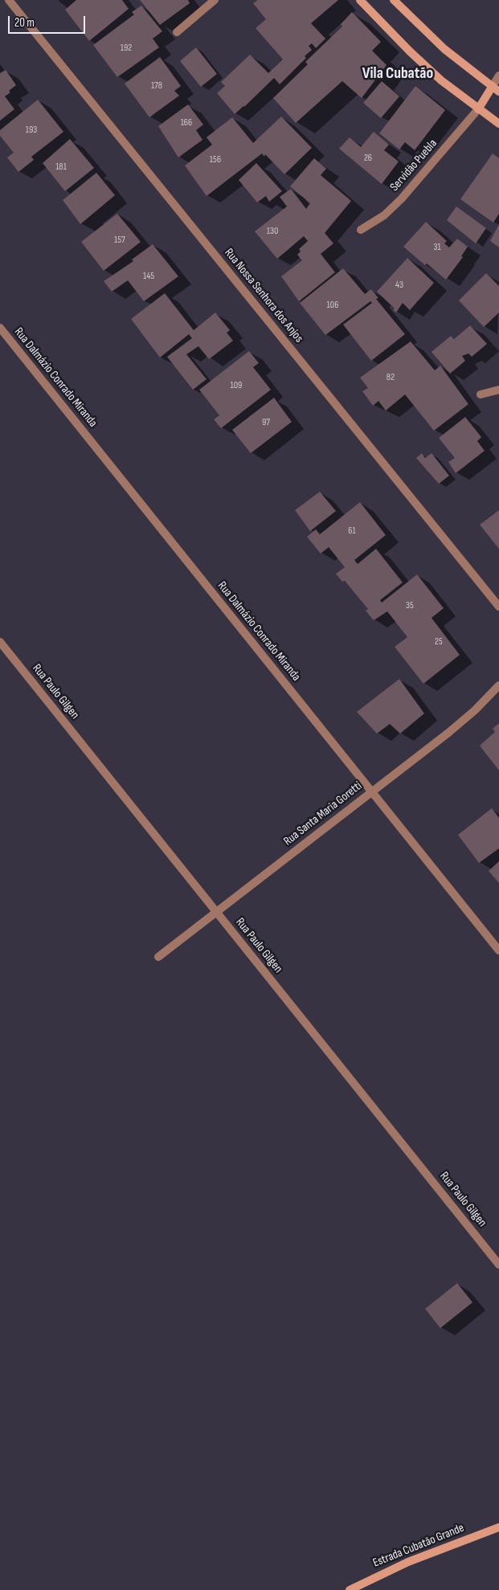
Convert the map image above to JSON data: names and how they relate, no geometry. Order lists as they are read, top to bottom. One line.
{"streets":{"street":["Servidão Puebla","Rua Nossa Senhora dos Anjos","Rua Dalmázio Conrado Miranda","Rua Paulo Gilgen","Rua Santa Maria Goretti","Estrada Cubatão Grande"]},"crossings":[["Rua Dalmázio Conrado Miranda","Rua Santa Maria Goretti"],["Rua Paulo Gilgen","Rua Santa Maria Goretti"]],"districts":["Vila Cubatão"],"house_numbers":["192","178","166","193","26","156","181","130","157","31","145","43","106","82","109","97","61","35","25"],"scale_bar":"20 m"}
